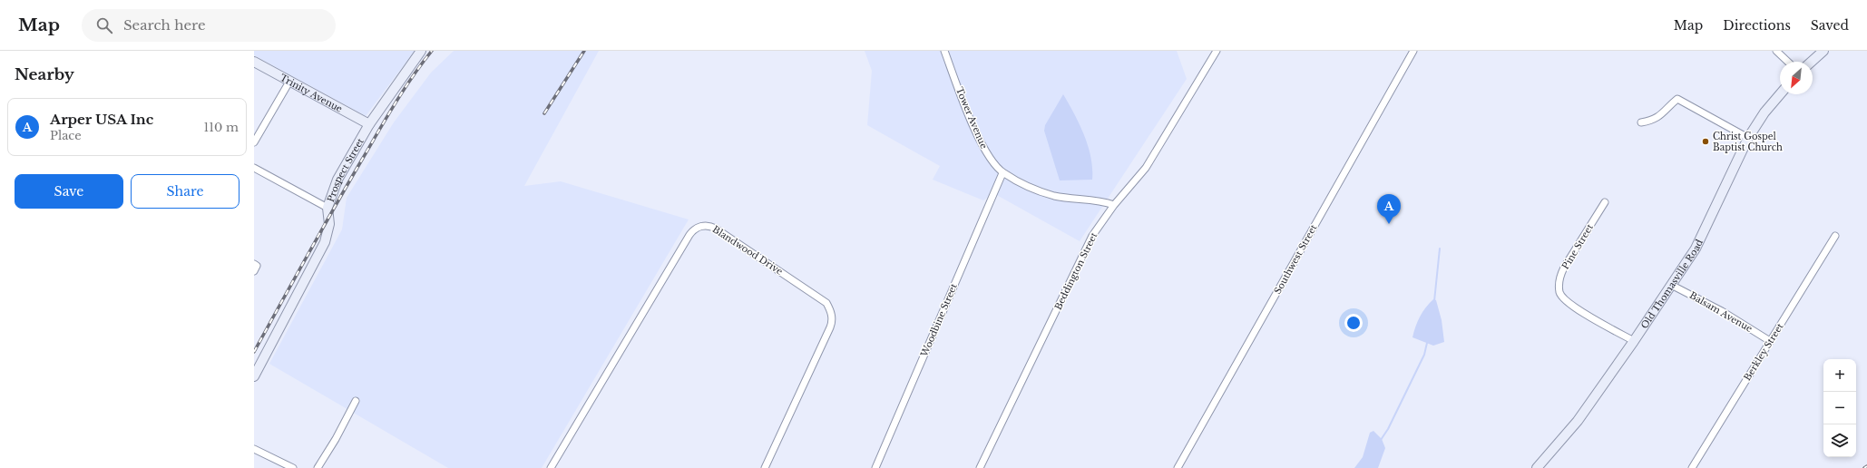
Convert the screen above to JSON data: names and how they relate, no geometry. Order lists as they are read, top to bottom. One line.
{"streets":{"street":["Trinity Avenue","Tower Avenue","Prospect Street","Pine Street","Blandwood Drive","Southwest Street","Beddington Street","Old Thomasville Road","Balsam Avenue","Woodbine Street","Berkley Street"]},"crossings":[["Trinity Avenue","Prospect Street"],["Tower Avenue","Beddington Street"],["Tower Avenue","Woodbine Street"],["Pine Street","Old Thomasville Road"],["Old Thomasville Road","Balsam Avenue"],["Balsam Avenue","Berkley Street"]],"places":["Christ Gospel Baptist Church"],"north":"bottom left","page":{"header":"Map","search":"Search here","nav":["Map","Directions","Saved"],"heading":"Nearby","list":[{"mark":"A","name":"Arper USA Inc","note":"Place","value":"110 m"}],"buttons":["Save","Share"],"pins":"A","map_buttons":["+","−"]}}
